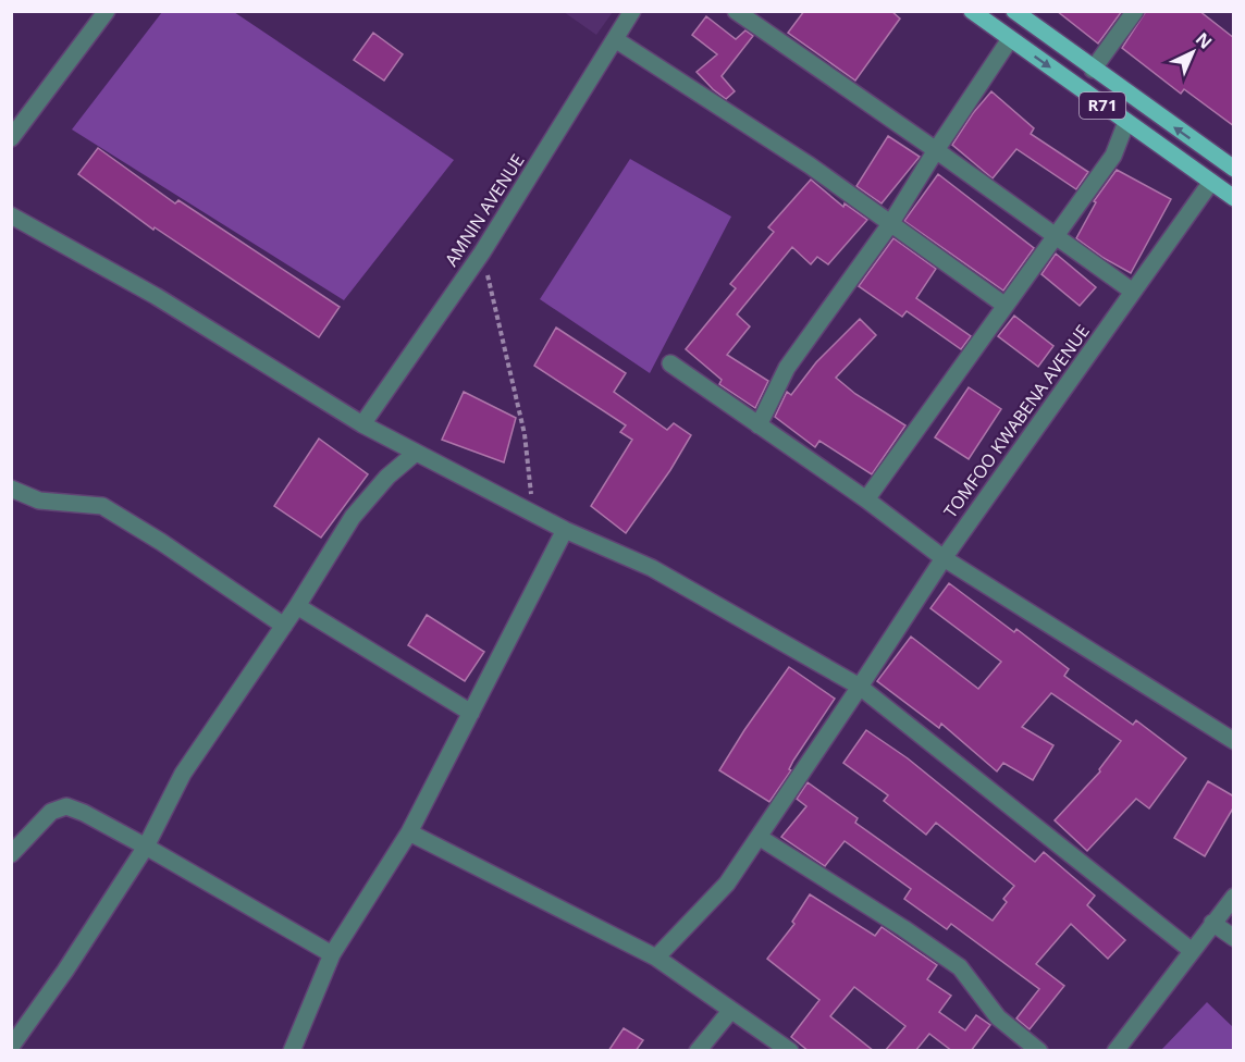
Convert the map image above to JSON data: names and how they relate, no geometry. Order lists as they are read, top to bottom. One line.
{"streets":{"main road":["R71"],"street":["AMNIN AVENUE","TOMFOO KWABENA AVENUE"]},"crossings":[["R71","TOMFOO KWABENA AVENUE"]],"north":"top right"}
